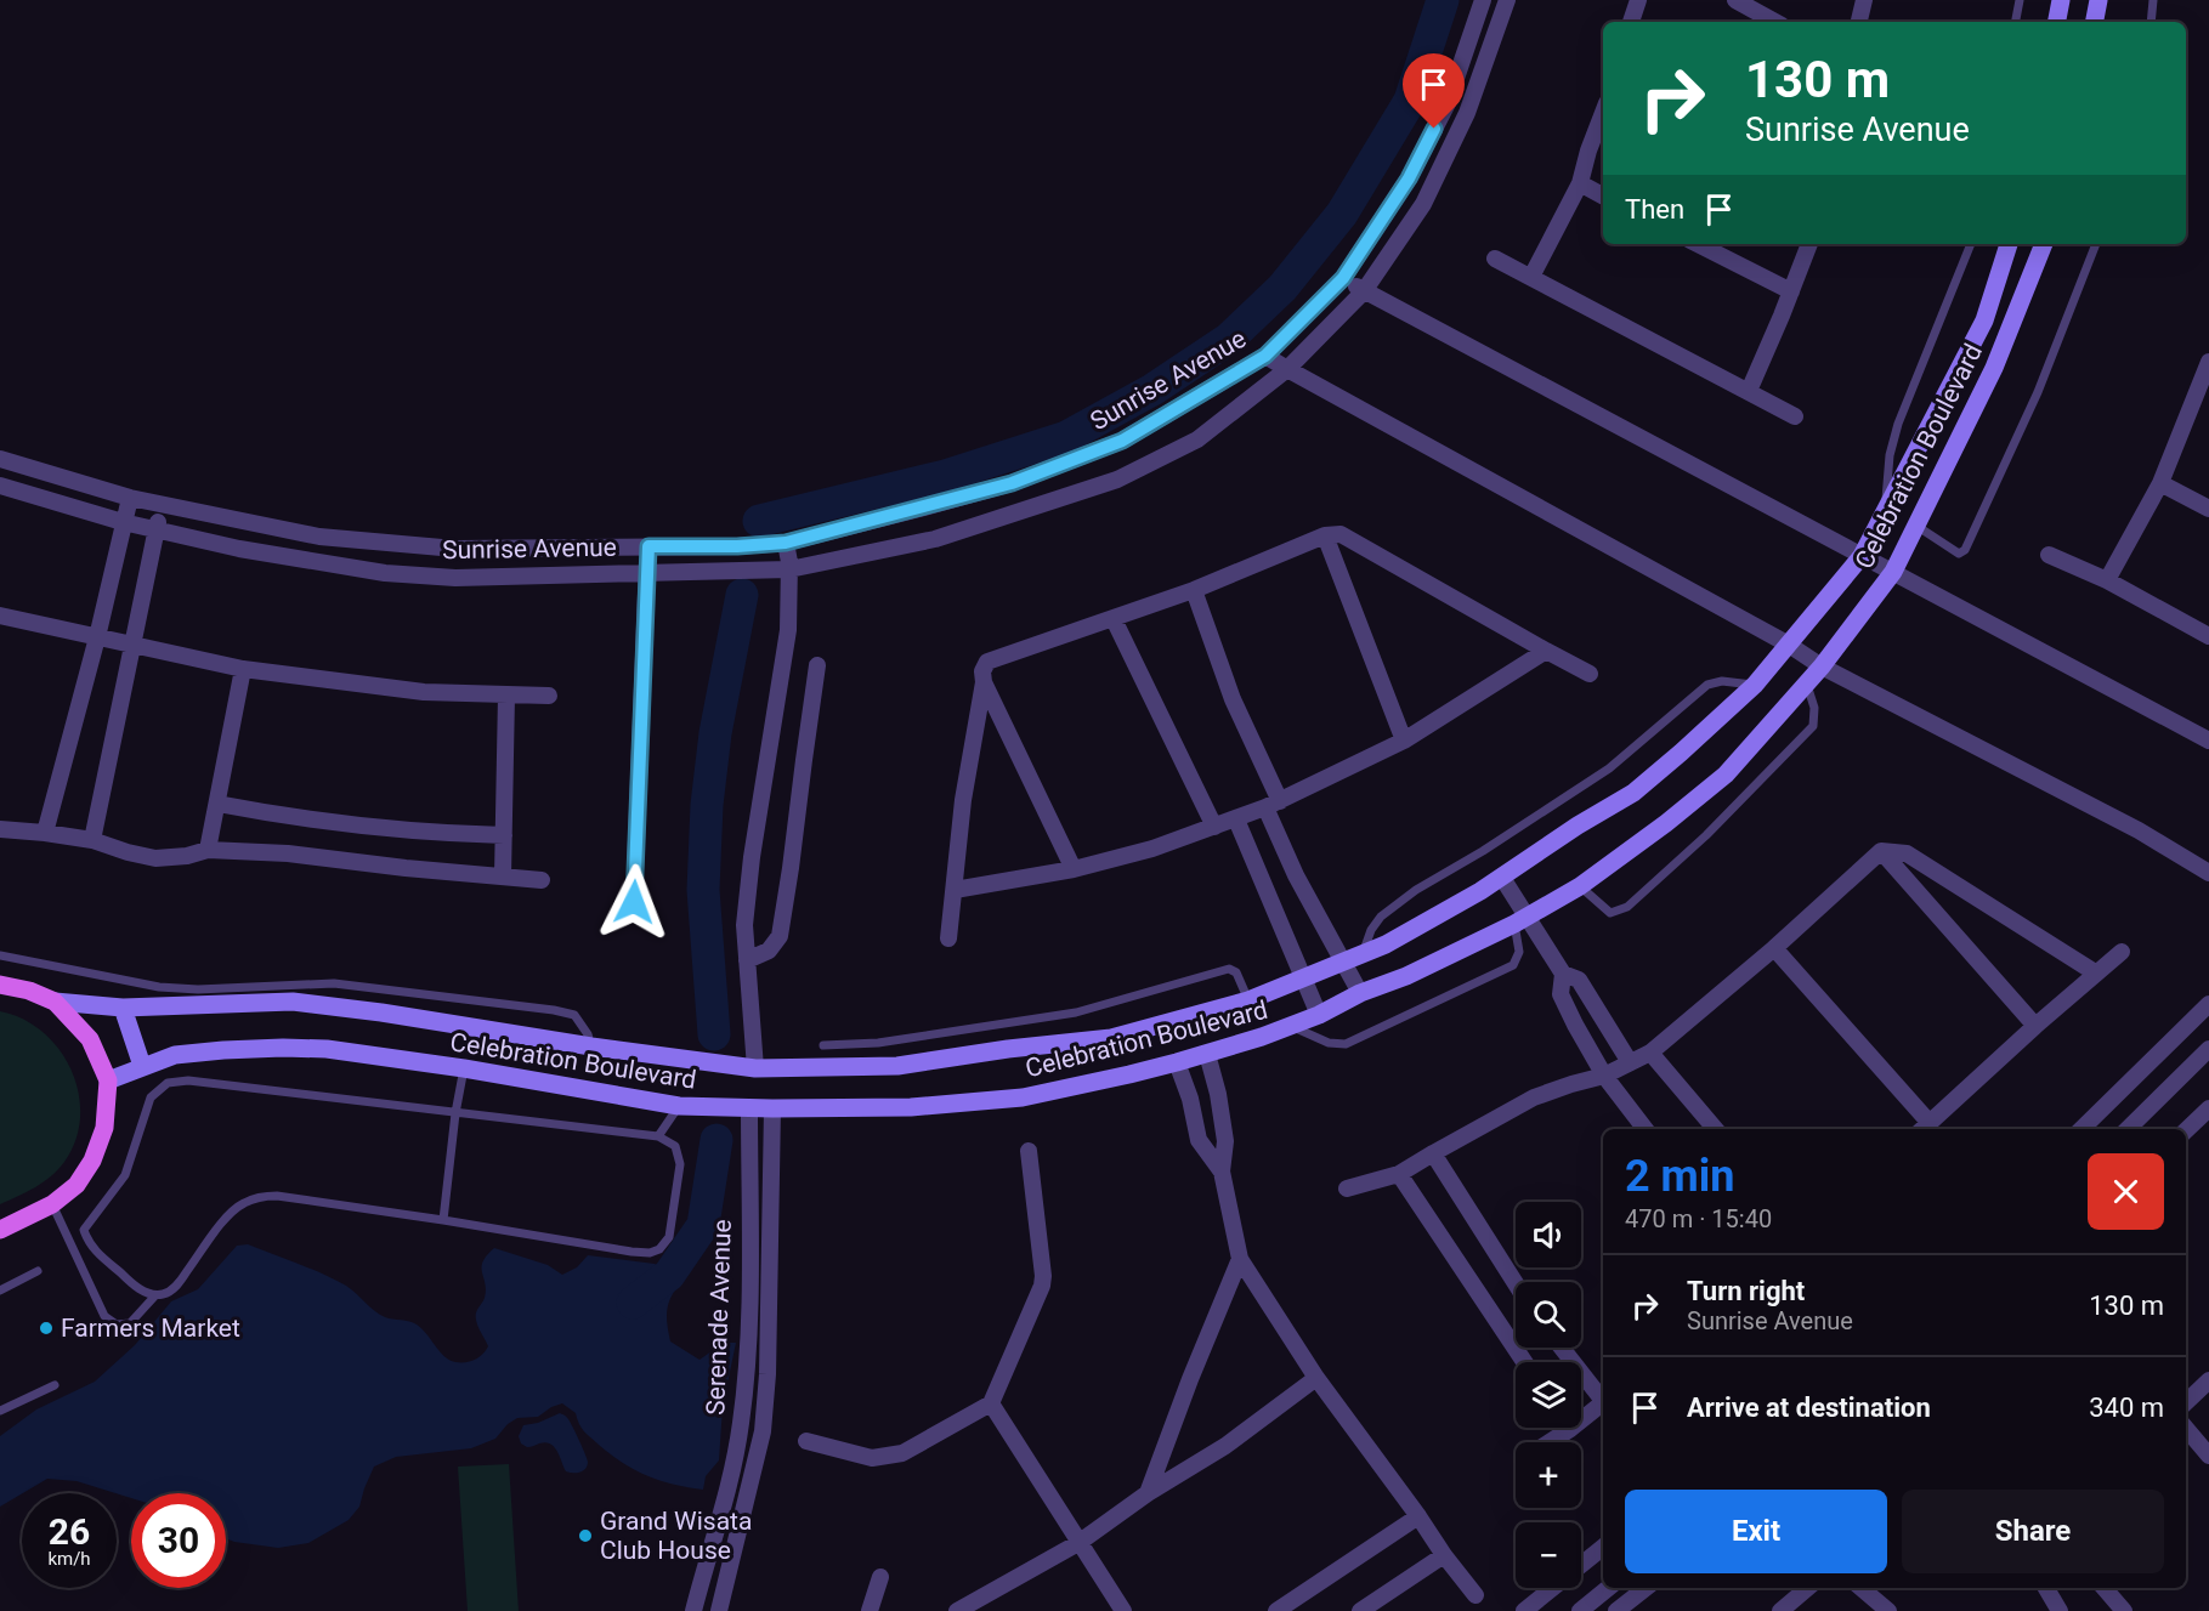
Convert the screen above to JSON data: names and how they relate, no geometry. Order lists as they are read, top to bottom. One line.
{"streets":{"street":["Sunrise Avenue","Celebration Boulevard","Serenade Avenue"]},"crossings":[["Celebration Boulevard","Serenade Avenue"]],"places":["Farmers Market","Grand Wisata Club House"],"page":{"turn":["130 m","Sunrise Avenue"],"then":"Then","heading":["2 min","470 m · 15:40"],"map_buttons":["+","−"],"list":[{"name":"Turn right","note":"Sunrise Avenue","value":"130 m"},{"name":"Arrive at destination","value":"340 m"}],"buttons":["Exit","Share"],"speed":"26 km/h","limit":"30"}}
